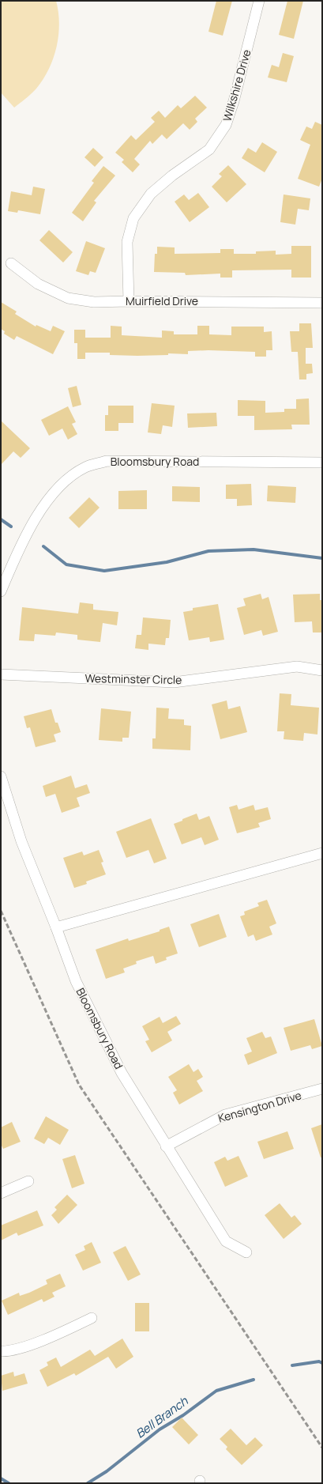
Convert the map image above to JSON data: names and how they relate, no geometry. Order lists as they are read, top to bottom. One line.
{"streets":{"street":["Wilkshire Drive","Muirfield Drive","Bloomsbury Road","Westminster Circle","Kensington Drive"]},"crossings":[["Wilkshire Drive","Muirfield Drive"],["Bloomsbury Road","Kensington Drive"]],"water":["Bell Branch"]}
